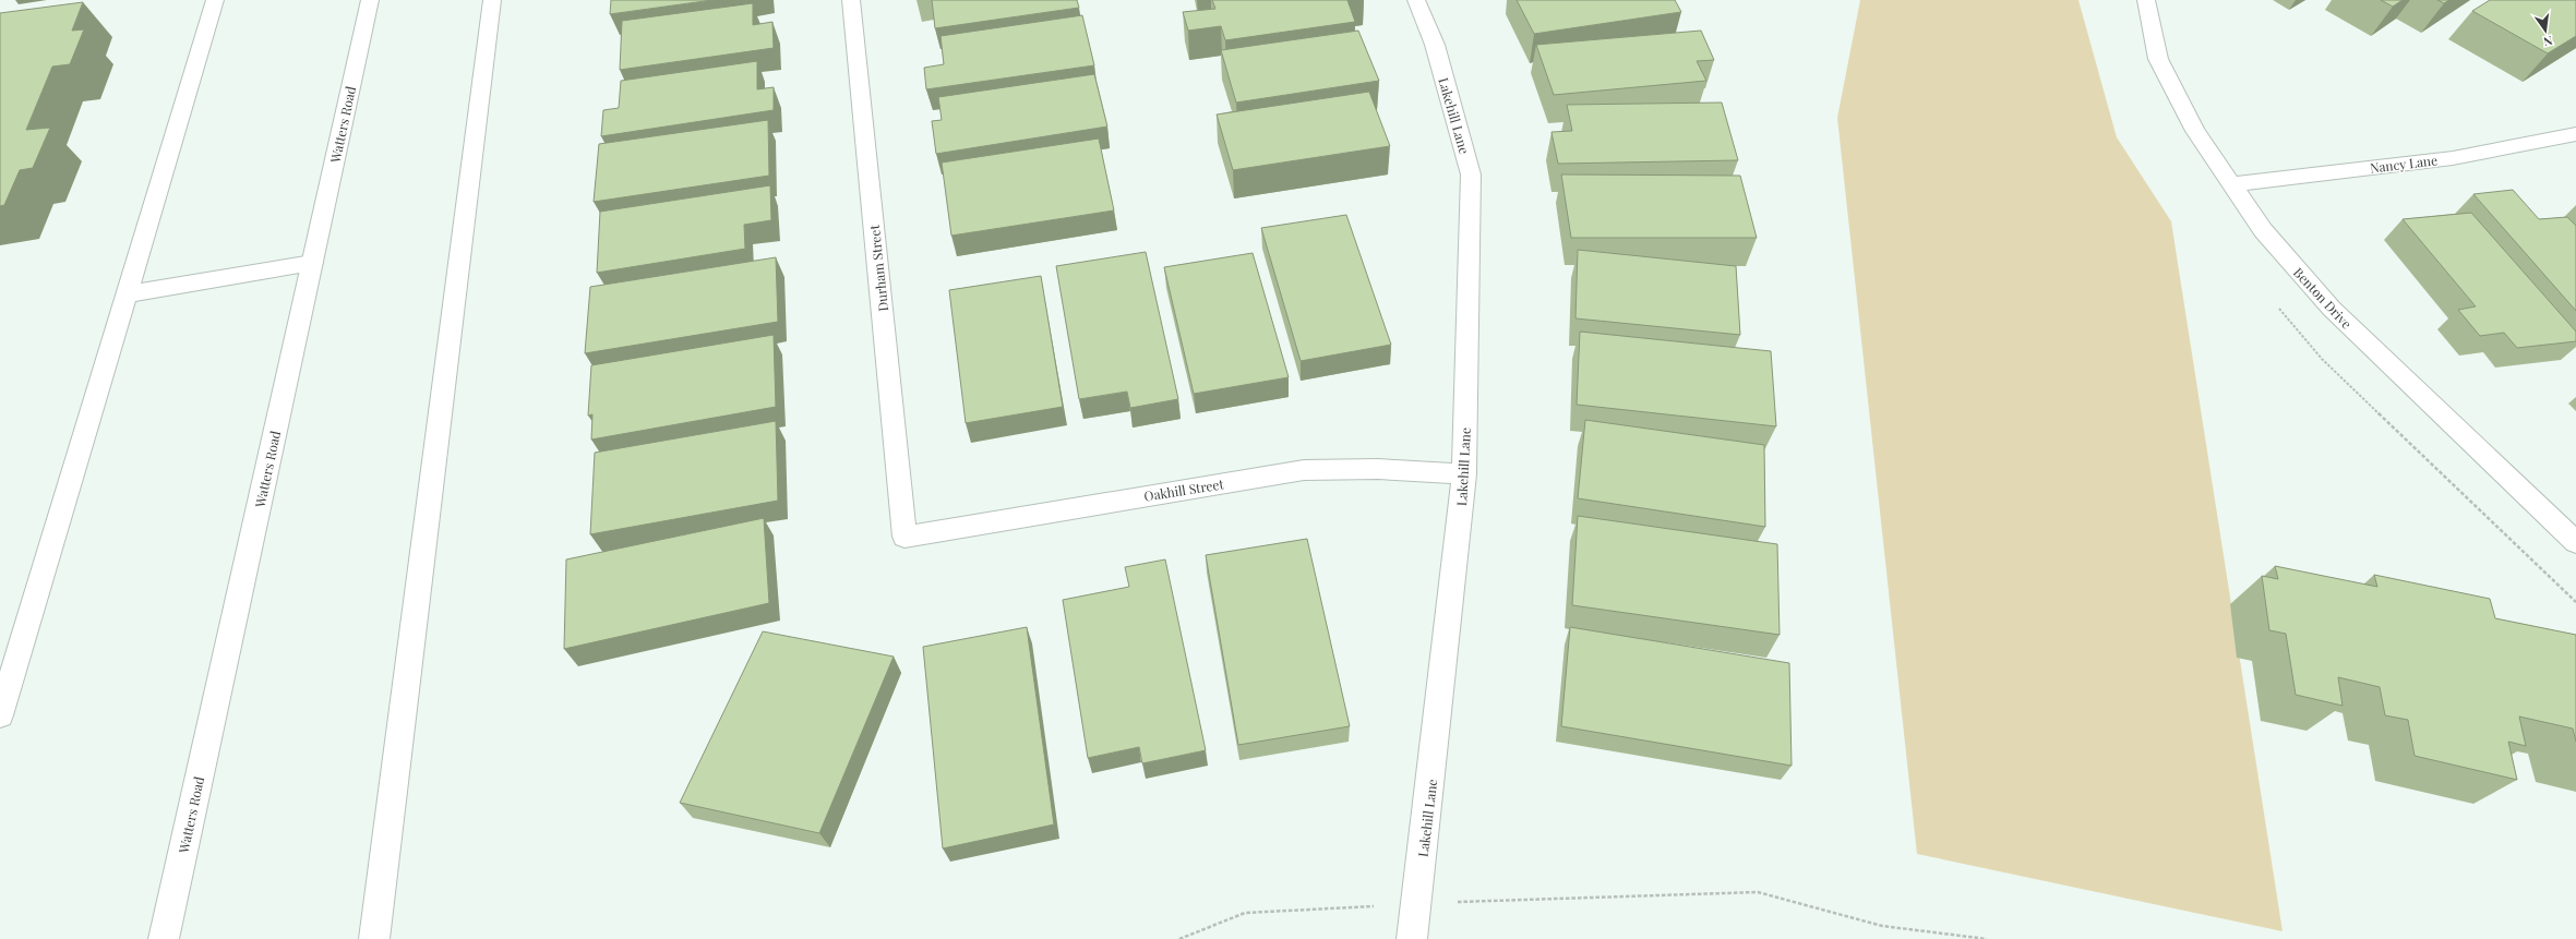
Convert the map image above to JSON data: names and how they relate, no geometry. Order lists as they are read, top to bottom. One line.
{"streets":{"street":["Lakehill Lane","Watters Road","Nancy Lane","Durham Street","Benton Drive","Oakhill Street"]},"crossings":[["Lakehill Lane","Oakhill Street"],["Nancy Lane","Benton Drive"],["Durham Street","Oakhill Street"]],"north":"bottom"}
